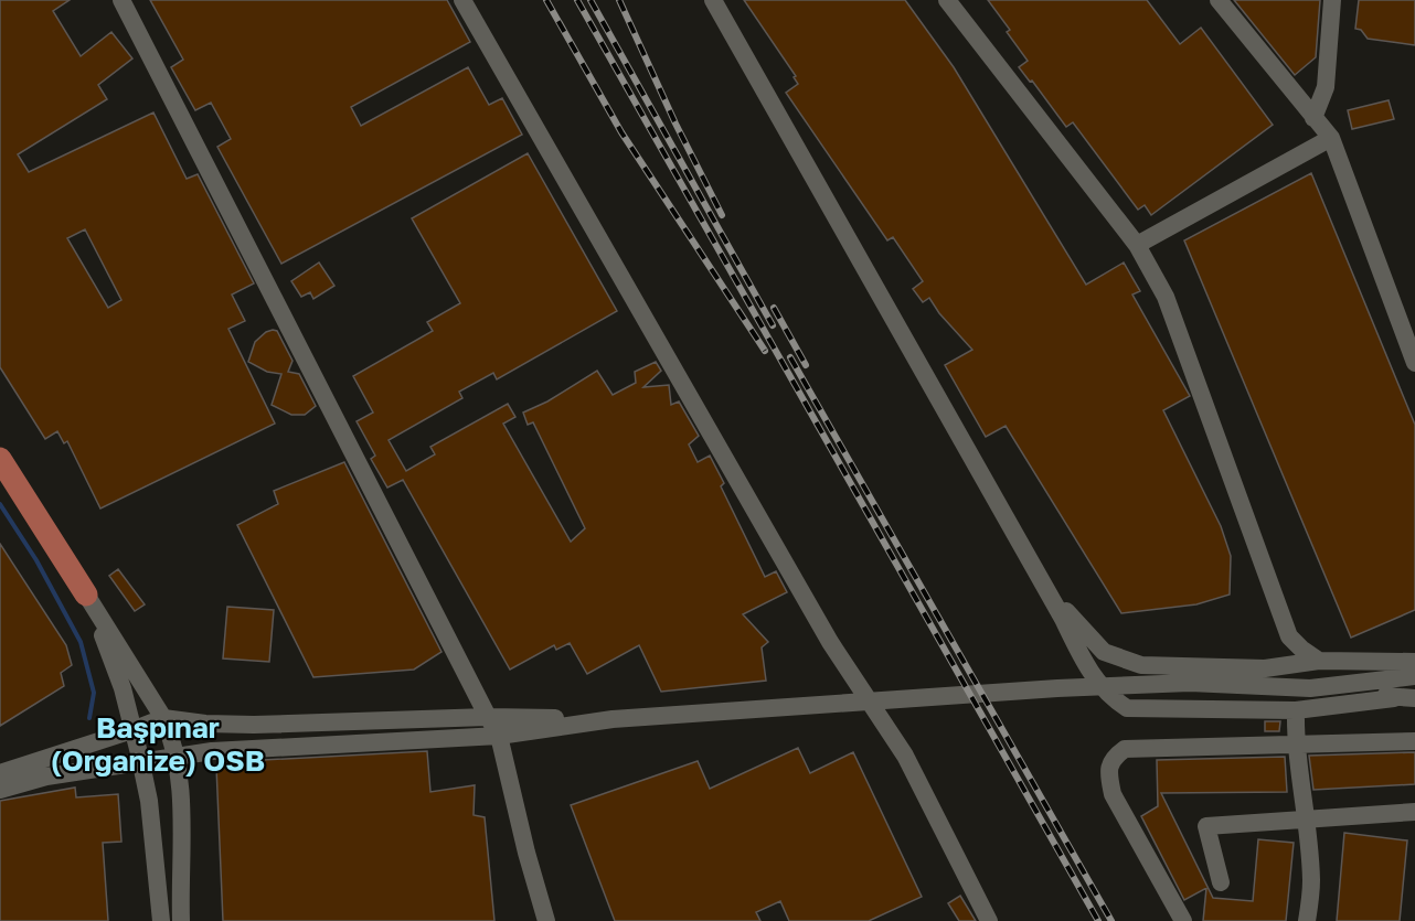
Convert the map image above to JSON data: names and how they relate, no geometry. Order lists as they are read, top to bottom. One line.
{"districts":["Başpınar (Organize) OSB"]}
